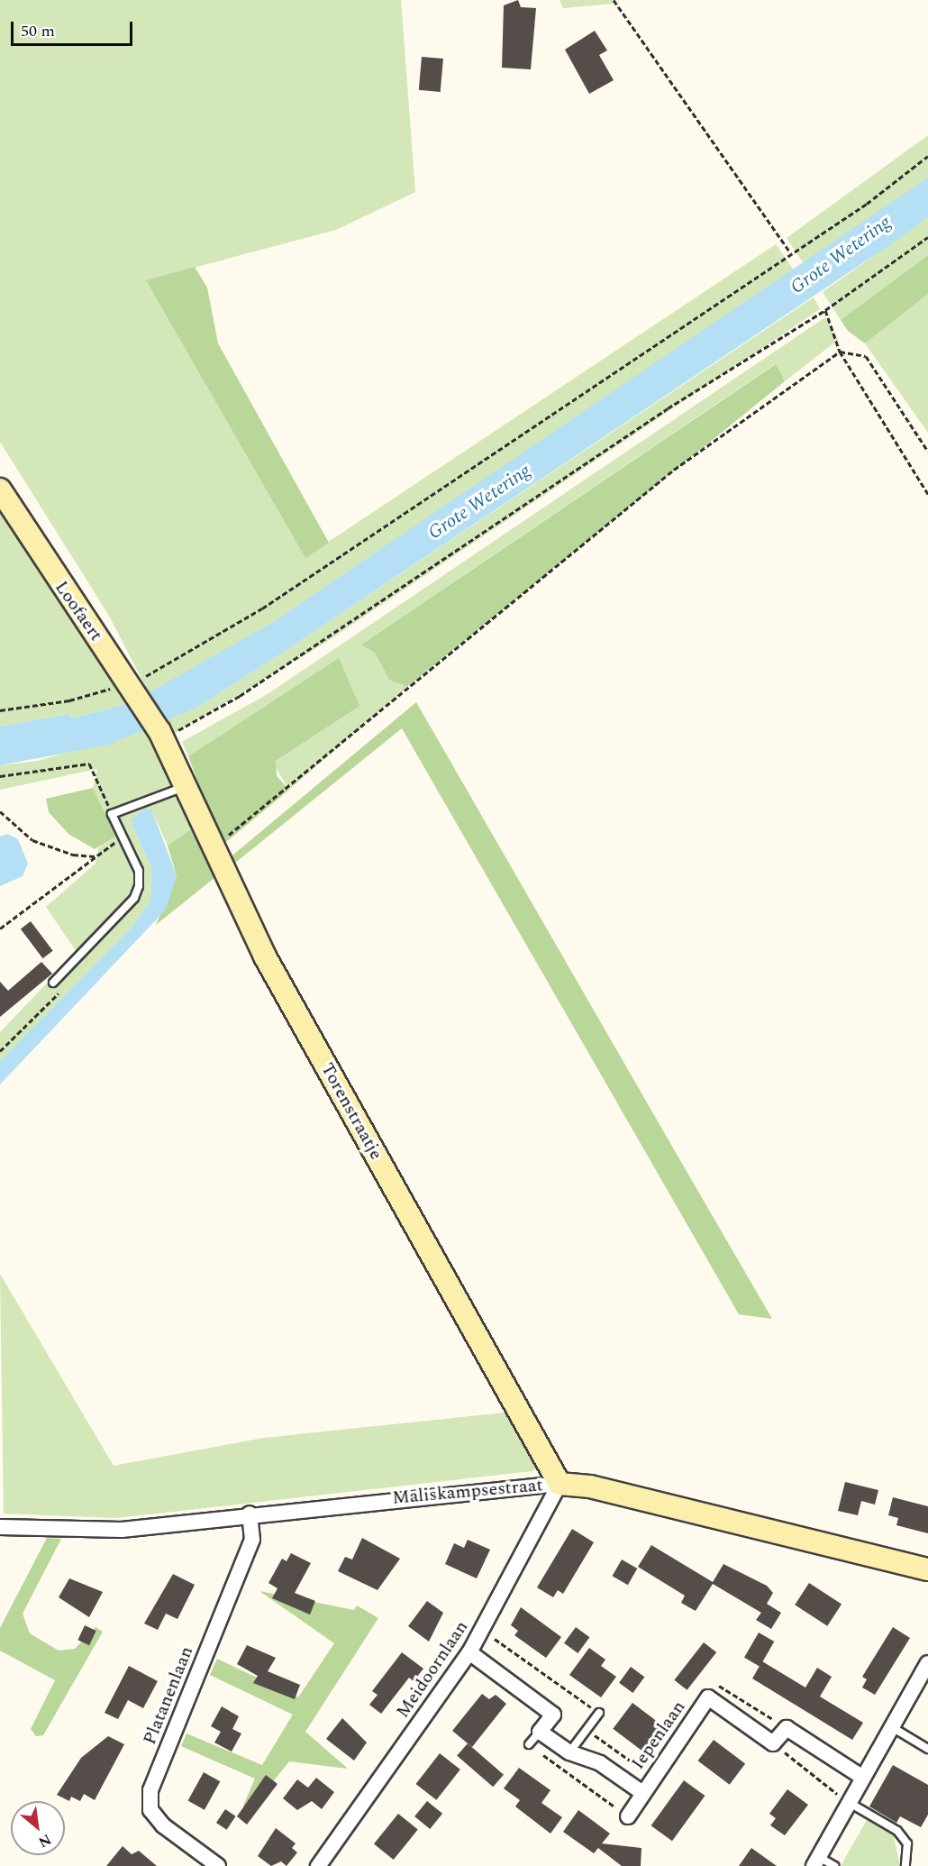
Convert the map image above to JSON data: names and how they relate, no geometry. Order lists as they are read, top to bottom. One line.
{"streets":{"street":["Loofaert","Torenstraatje","Maliskampsestraat","Meidoornlaan","Platanenlaan","Iepenlaan"]},"crossings":[["Loofaert","Torenstraatje"],["Torenstraatje","Maliskampsestraat"],["Torenstraatje","Meidoornlaan"],["Maliskampsestraat","Meidoornlaan"],["Maliskampsestraat","Platanenlaan"]],"water":["Grote Wetering"],"scale_bar":"50 m","north":"bottom right"}
